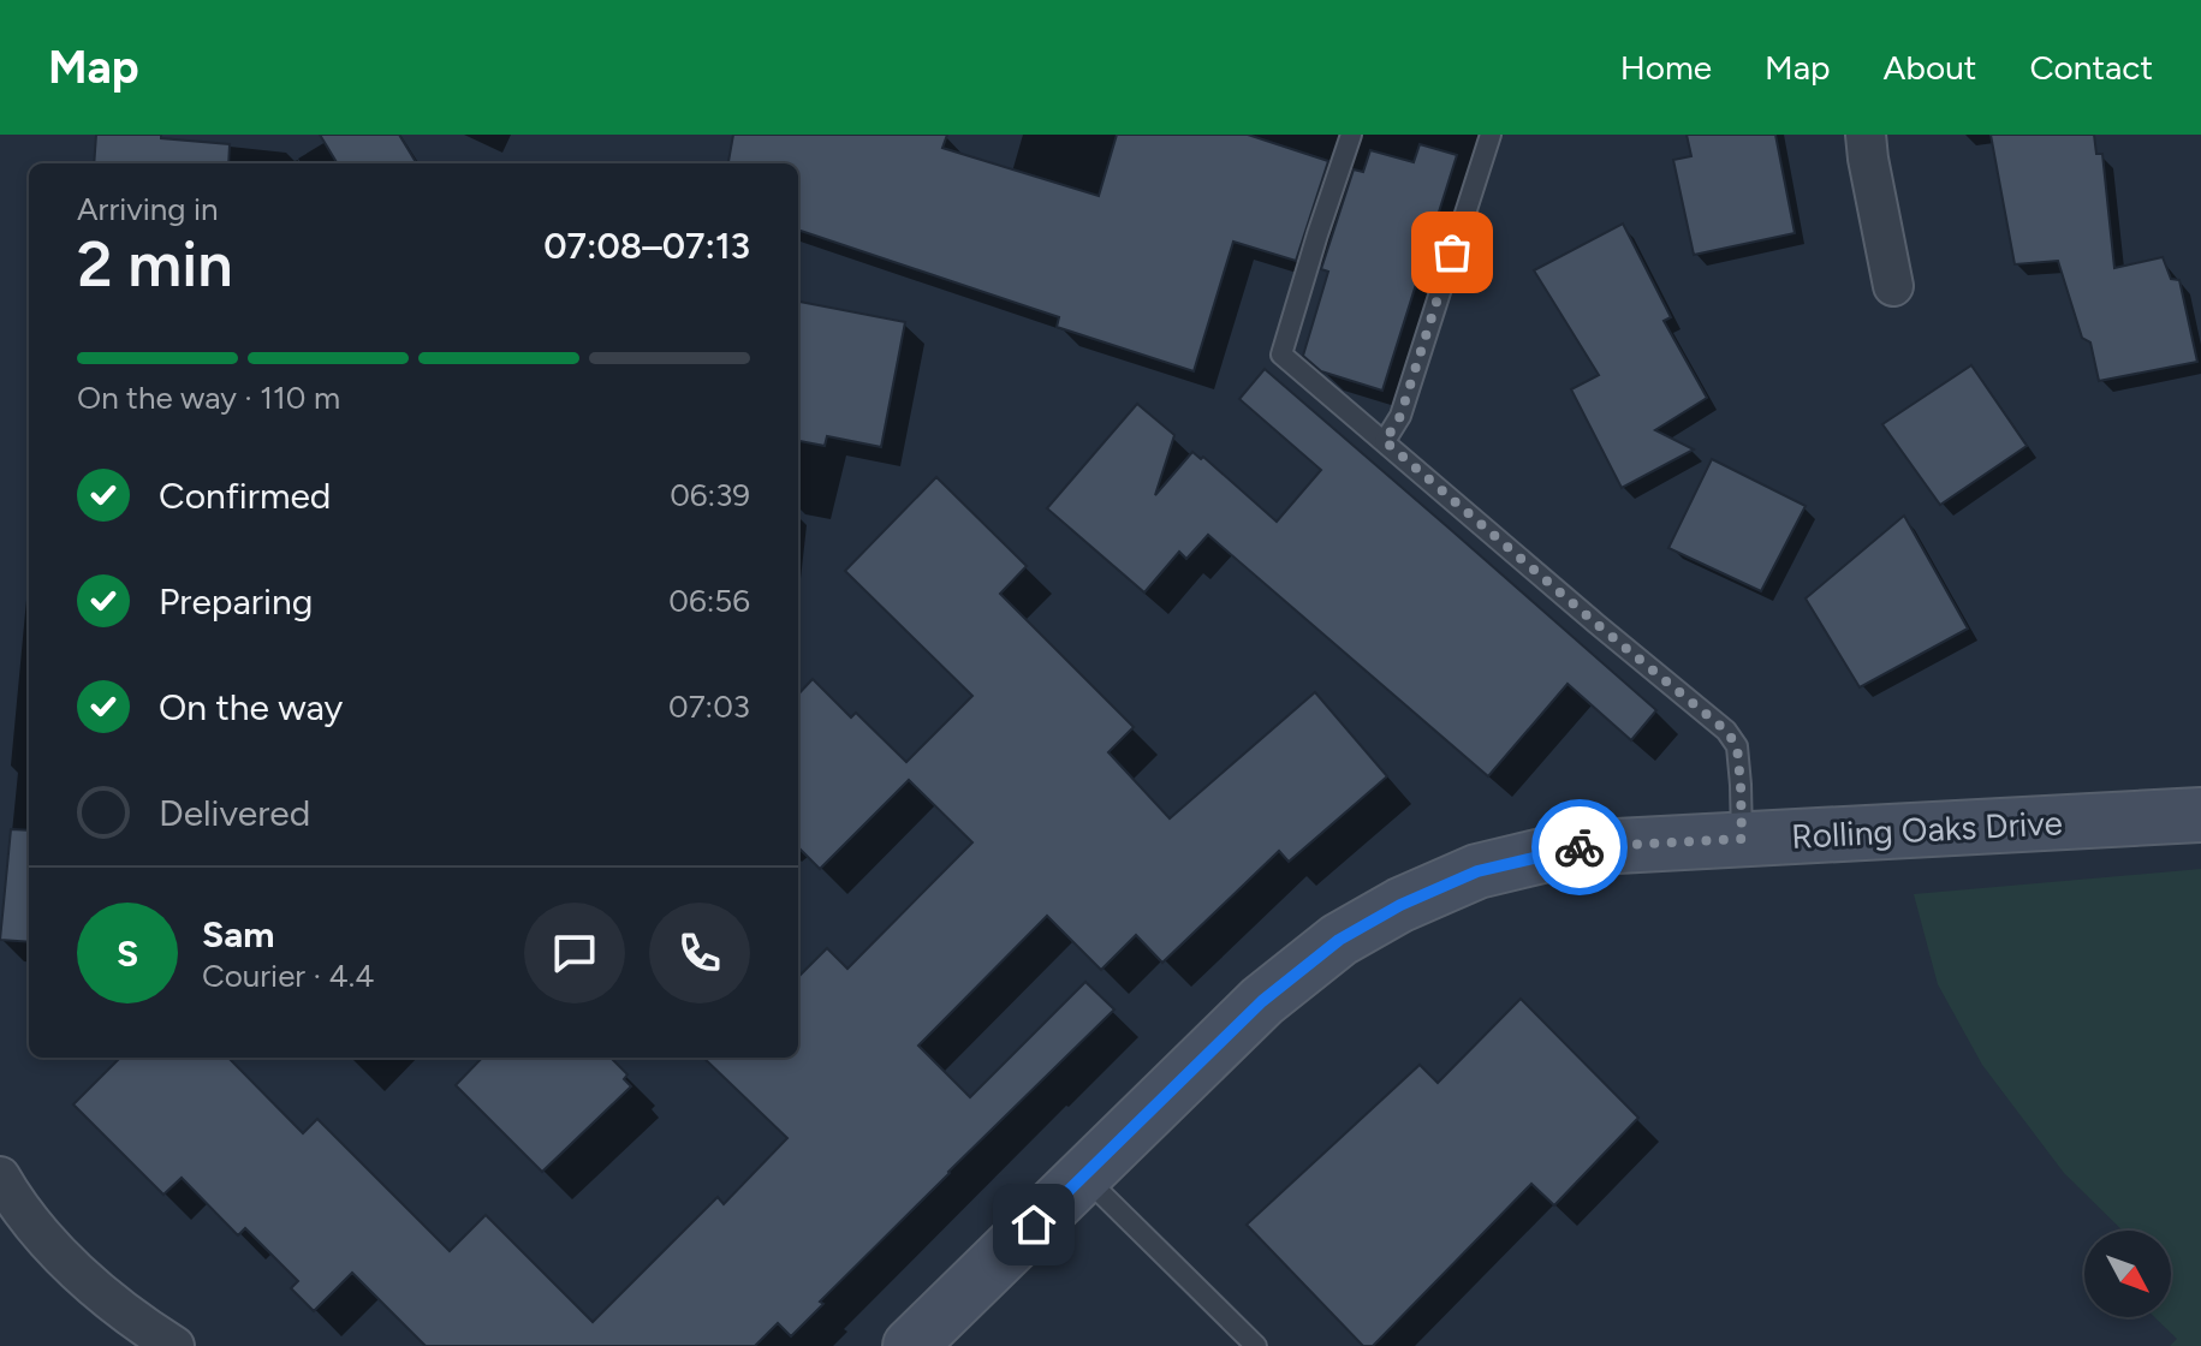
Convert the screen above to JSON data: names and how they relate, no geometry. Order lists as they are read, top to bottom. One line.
{"streets":{"street":["Rolling Oaks Drive"]},"north":"bottom right","page":{"header":"Map","nav":["Home","Map","About","Contact"],"heading":["2 min","Arriving in","07:08–07:13"],"panel":["Sam","Courier · 4.4"],"bar":"On the way · 110 m","list":[["Confirmed","06:39"],["Preparing","06:56"],["On the way","07:03"],"Delivered"],"round":"S"}}
